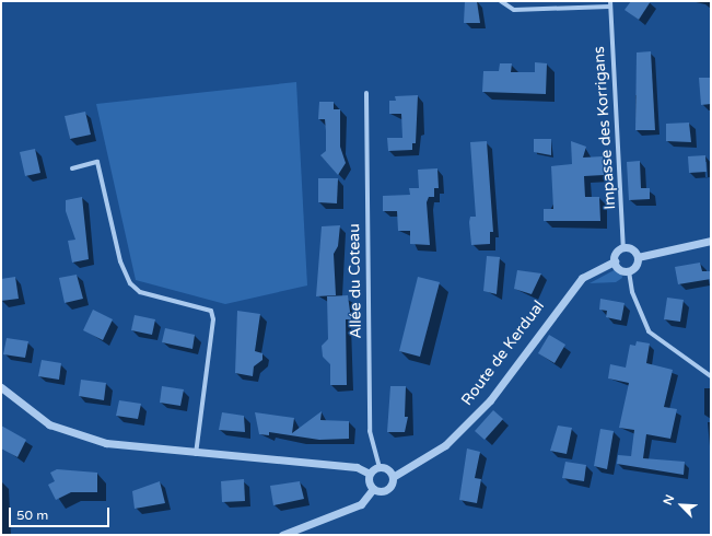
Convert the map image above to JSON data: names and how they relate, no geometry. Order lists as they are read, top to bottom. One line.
{"streets":{"street":["Impasse des Korrigans","Allée du Coteau","Route de Kerdual"]},"crossings":[["Impasse des Korrigans","Route de Kerdual"],["Allée du Coteau","Route de Kerdual"]],"scale_bar":"50 m","north":"top left"}
